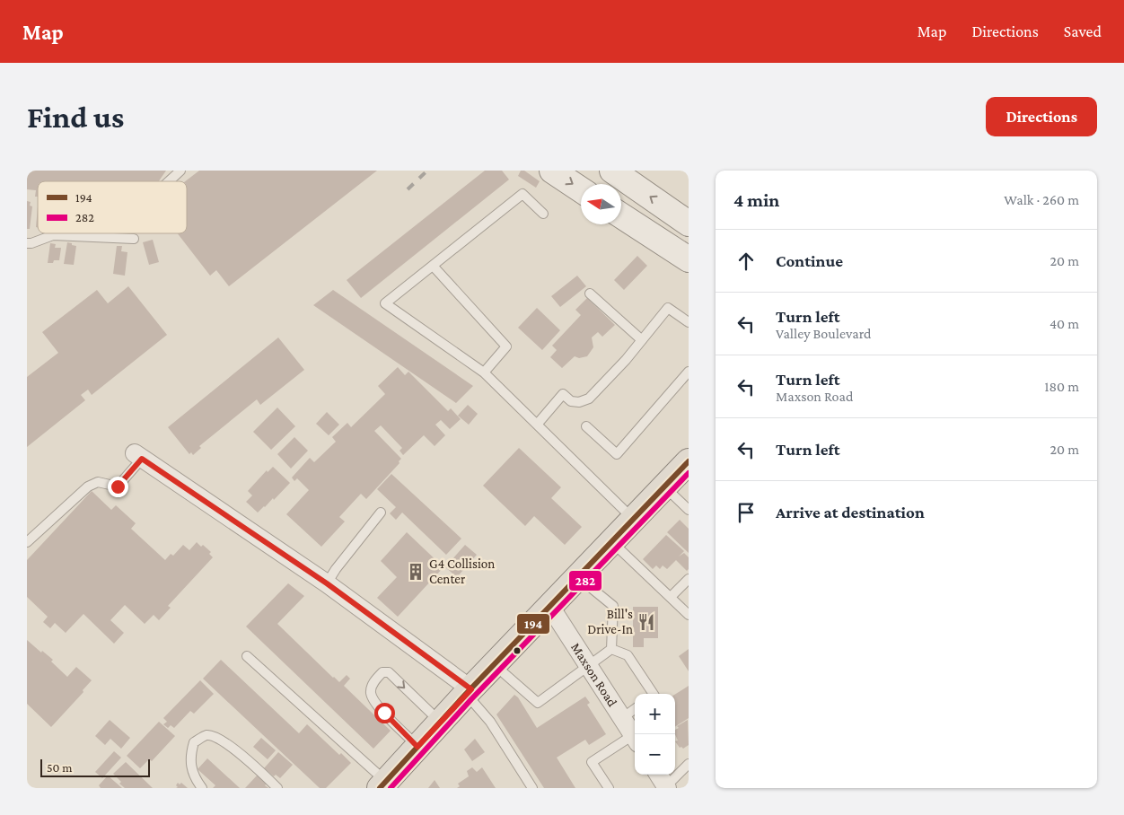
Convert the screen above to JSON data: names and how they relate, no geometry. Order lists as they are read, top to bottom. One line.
{"streets":{"street":["Maxson Road"]},"places":{"building":["G4 Collision Center"],"restaurant":["Bill's Drive-In"]},"lines":["transit line 194","transit line 282"],"legend":["194","282"],"scale_bar":"50 m","north":"left","page":{"header":"Map","nav":["Map","Directions","Saved"],"buttons":"Directions","title":"Find us","heading":["4 min","Walk · 260 m"],"list":[["Continue","20 m"],["Turn left","Valley Boulevard","40 m"],["Turn left","Maxson Road","180 m"],["Turn left","20 m"],"Arrive at destination"],"map_buttons":["+","−"],"scale":"50 m"}}
